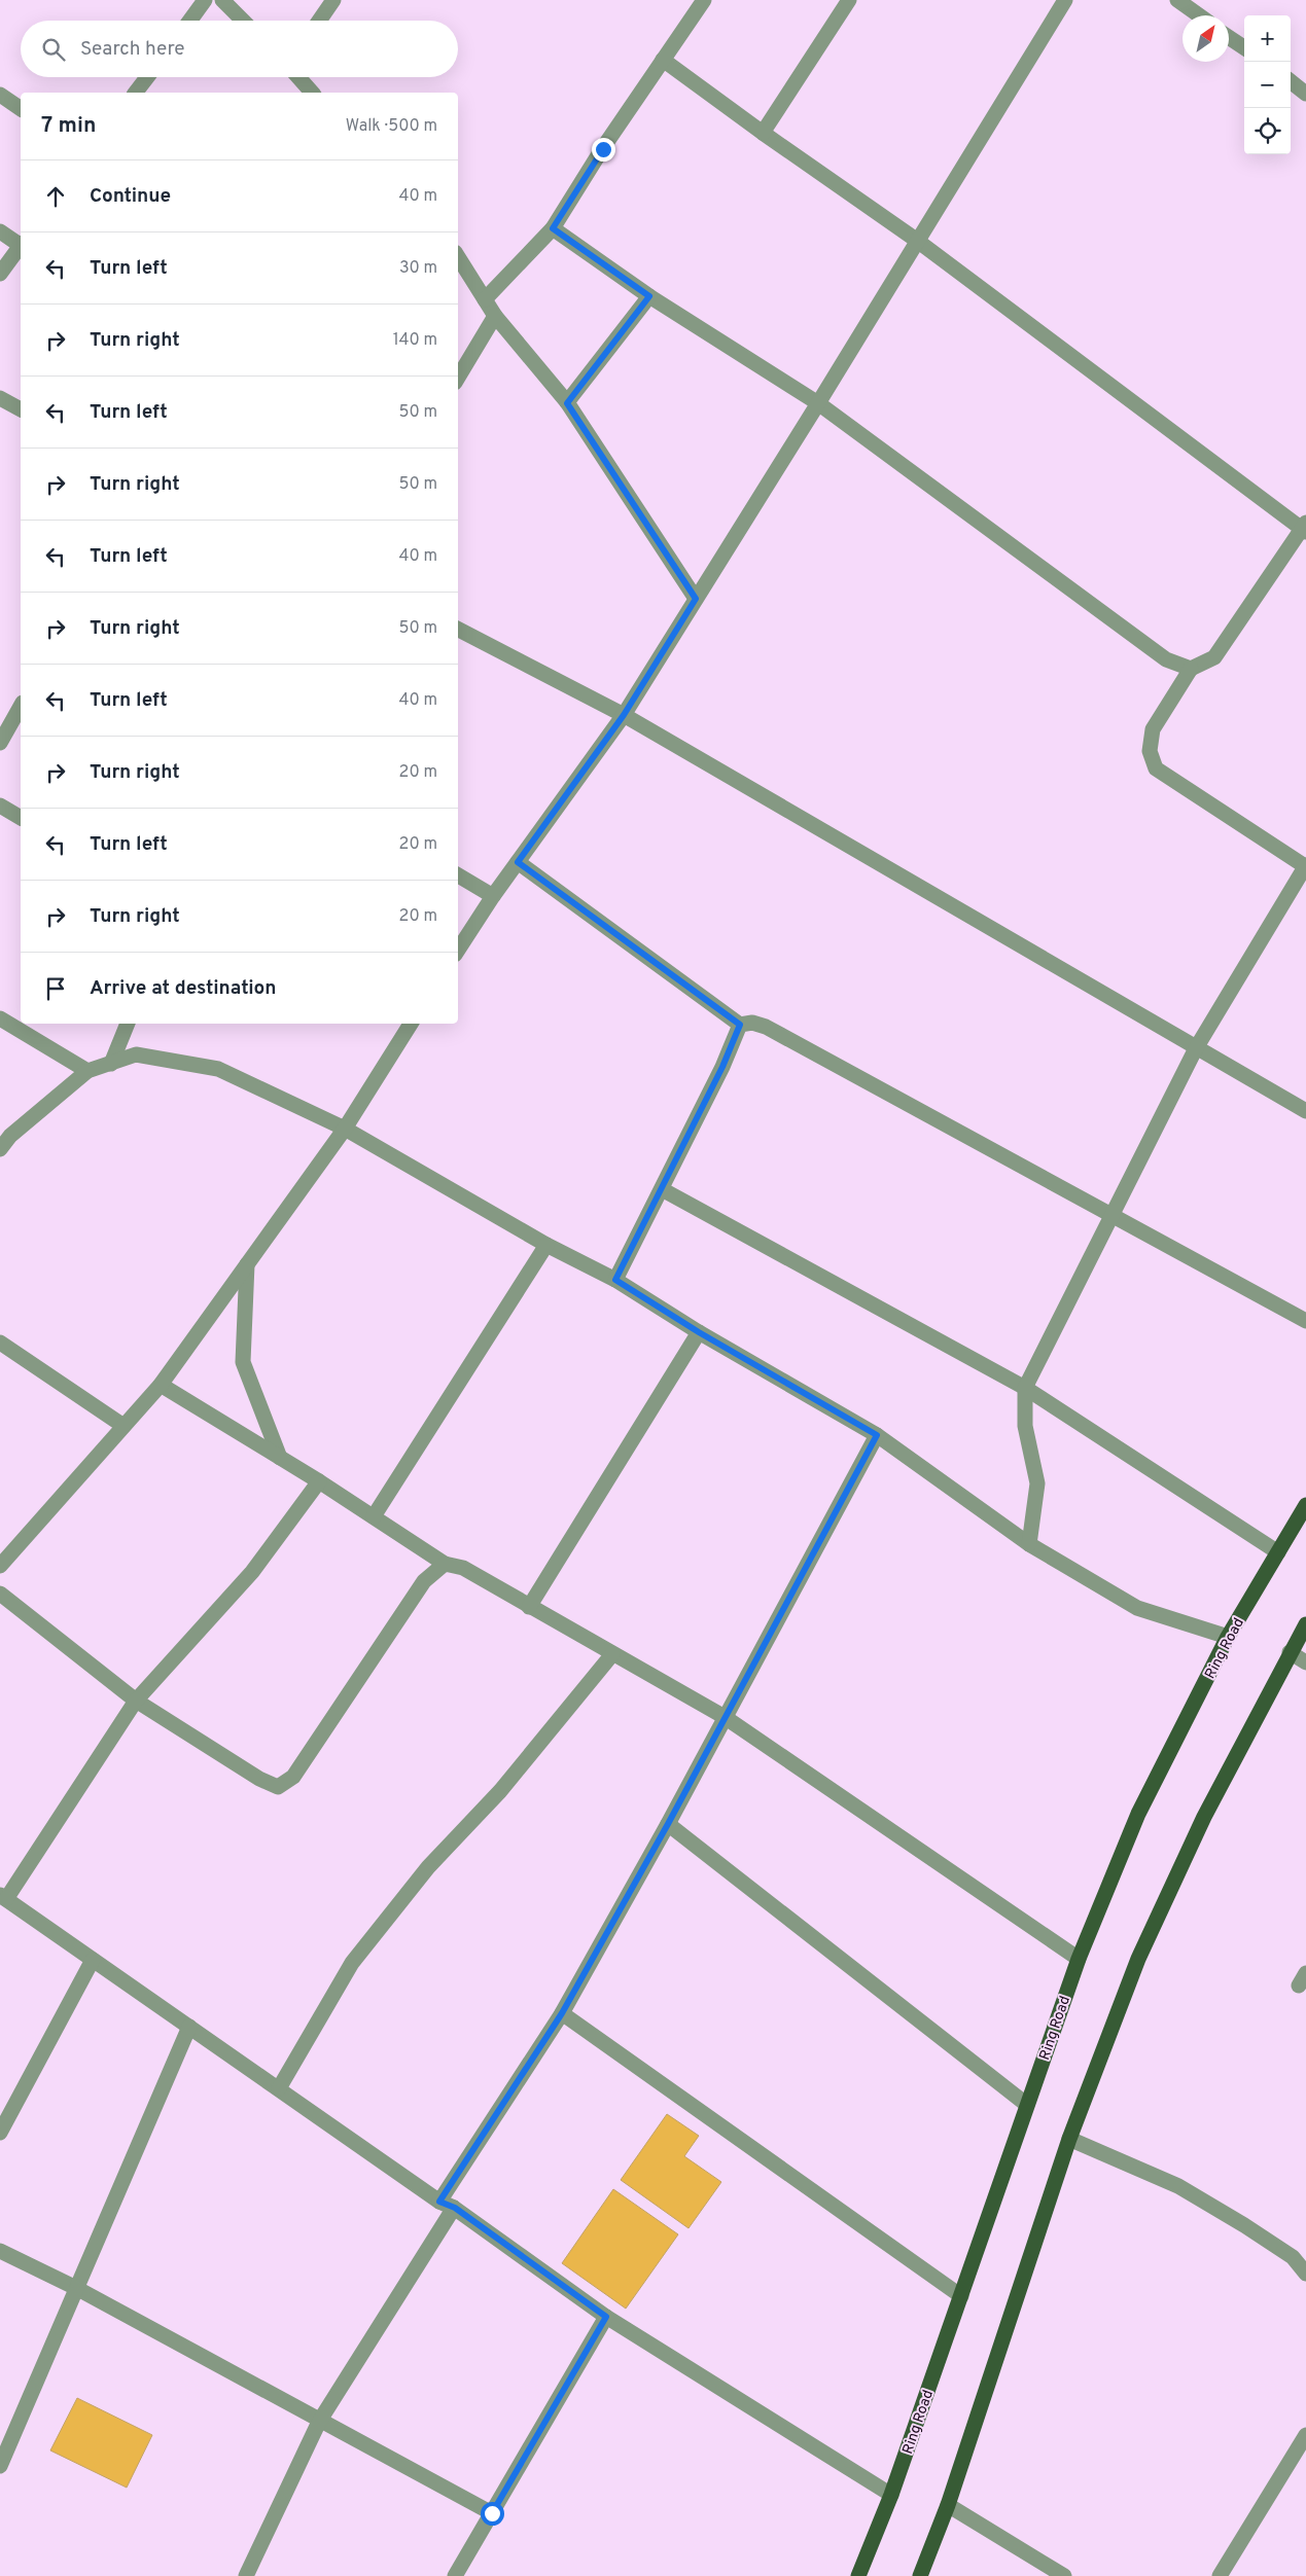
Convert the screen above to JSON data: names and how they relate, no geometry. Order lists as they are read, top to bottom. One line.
{"streets":{"main road":["Ring Road"]},"north":"top right","page":{"map_buttons":["+","−"],"search":"Search here","heading":["7 min","Walk · 500 m"],"list":[["Continue","40 m"],["Turn left","30 m"],["Turn right","140 m"],["Turn left","50 m"],["Turn right","50 m"],["Turn left","40 m"],["Turn right","50 m"],["Turn left","40 m"],["Turn right","20 m"],["Turn left","20 m"],["Turn right","20 m"],"Arrive at destination"]}}
